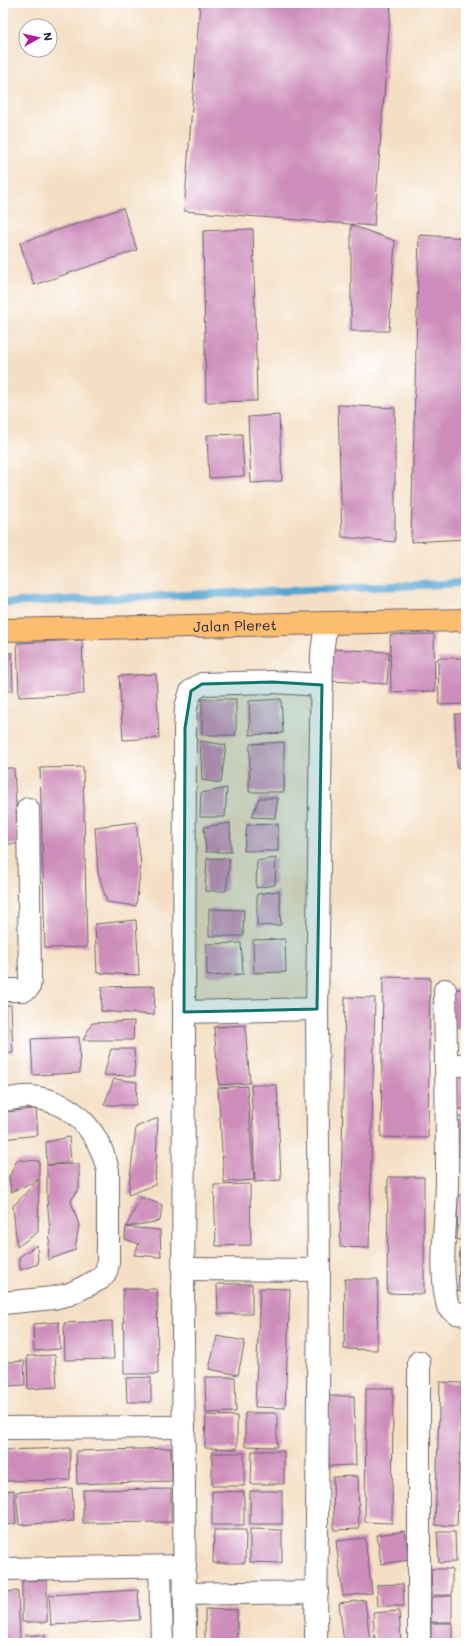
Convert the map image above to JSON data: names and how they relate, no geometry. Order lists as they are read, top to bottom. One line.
{"streets":{"main road":["Jalan Pleret"]},"north":"right"}
